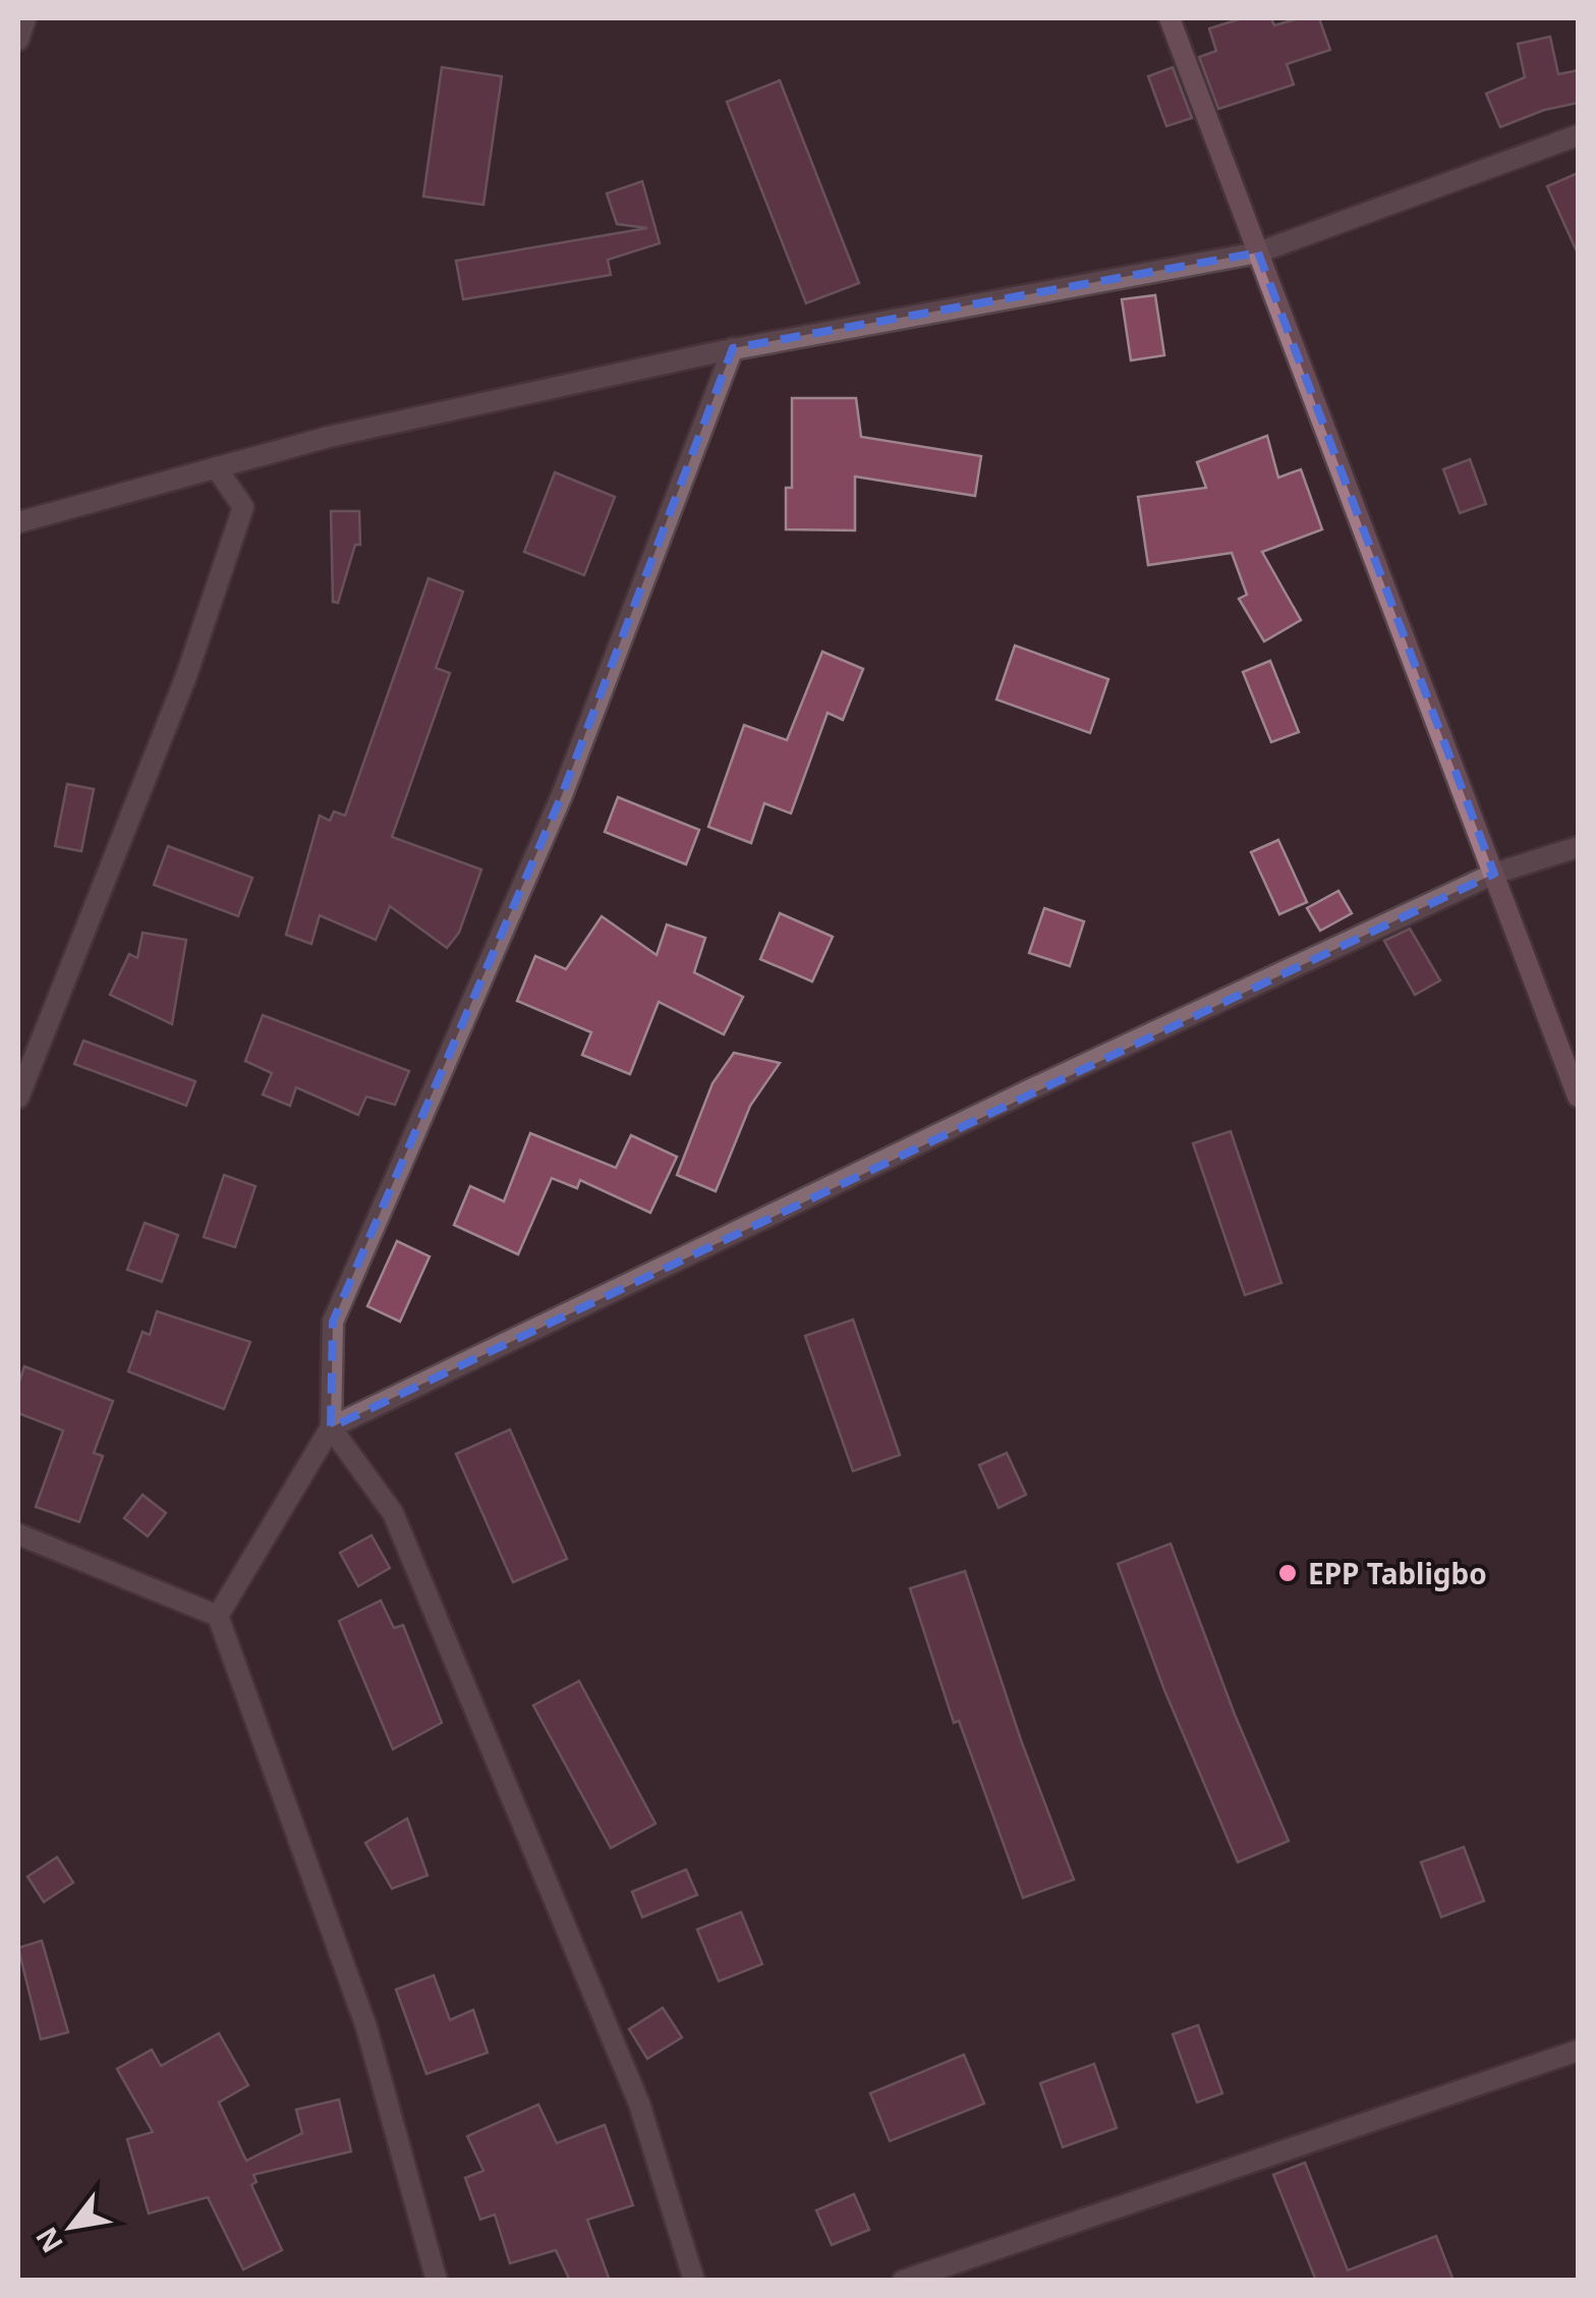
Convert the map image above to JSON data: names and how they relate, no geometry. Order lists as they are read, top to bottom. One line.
{"places":["EPP Tabligbo"],"north":"bottom left"}
